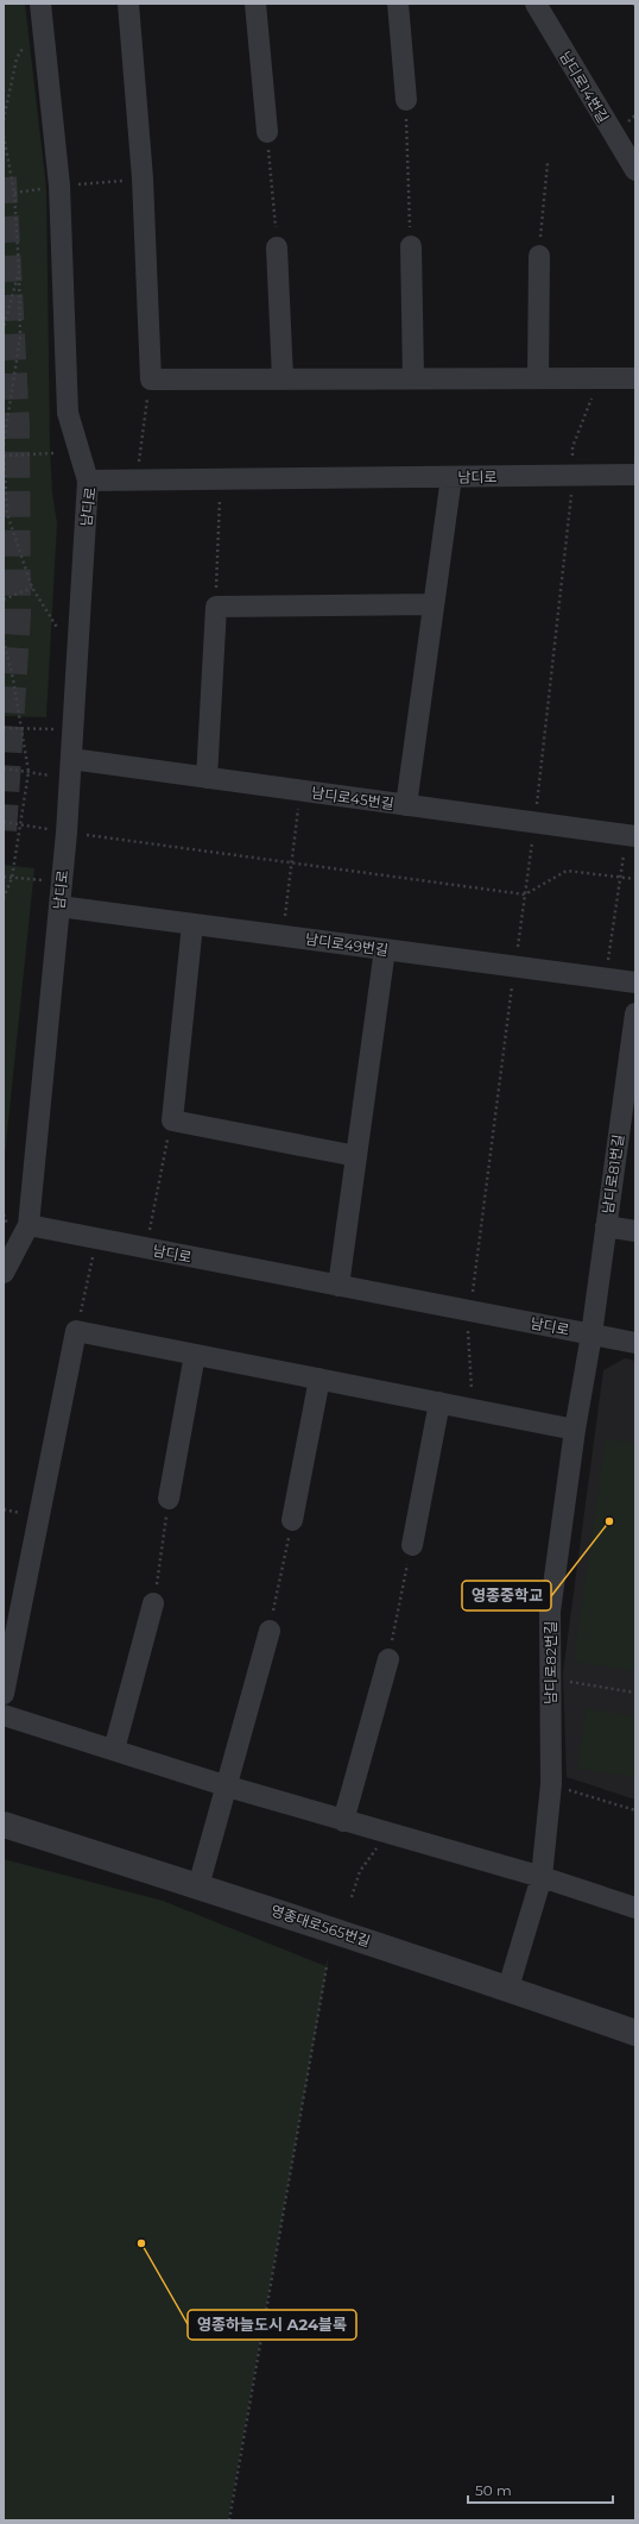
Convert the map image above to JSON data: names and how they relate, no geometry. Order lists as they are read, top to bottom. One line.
{"streets":{"street":["남디로14번길","남디로","남디로45번길","남디로49번길","남디로81번길","남디로82번길","영종대로565번길"]},"crossings":[["남디로","남디로45번길"],["남디로","남디로49번길"],["남디로","남디로81번길"],["남디로","남디로82번길"],["남디로81번길","남디로82번길"],["남디로82번길","영종대로565번길"]],"places":["영종중학교","영종하늘도시 A24블록"],"scale_bar":"50 m"}
